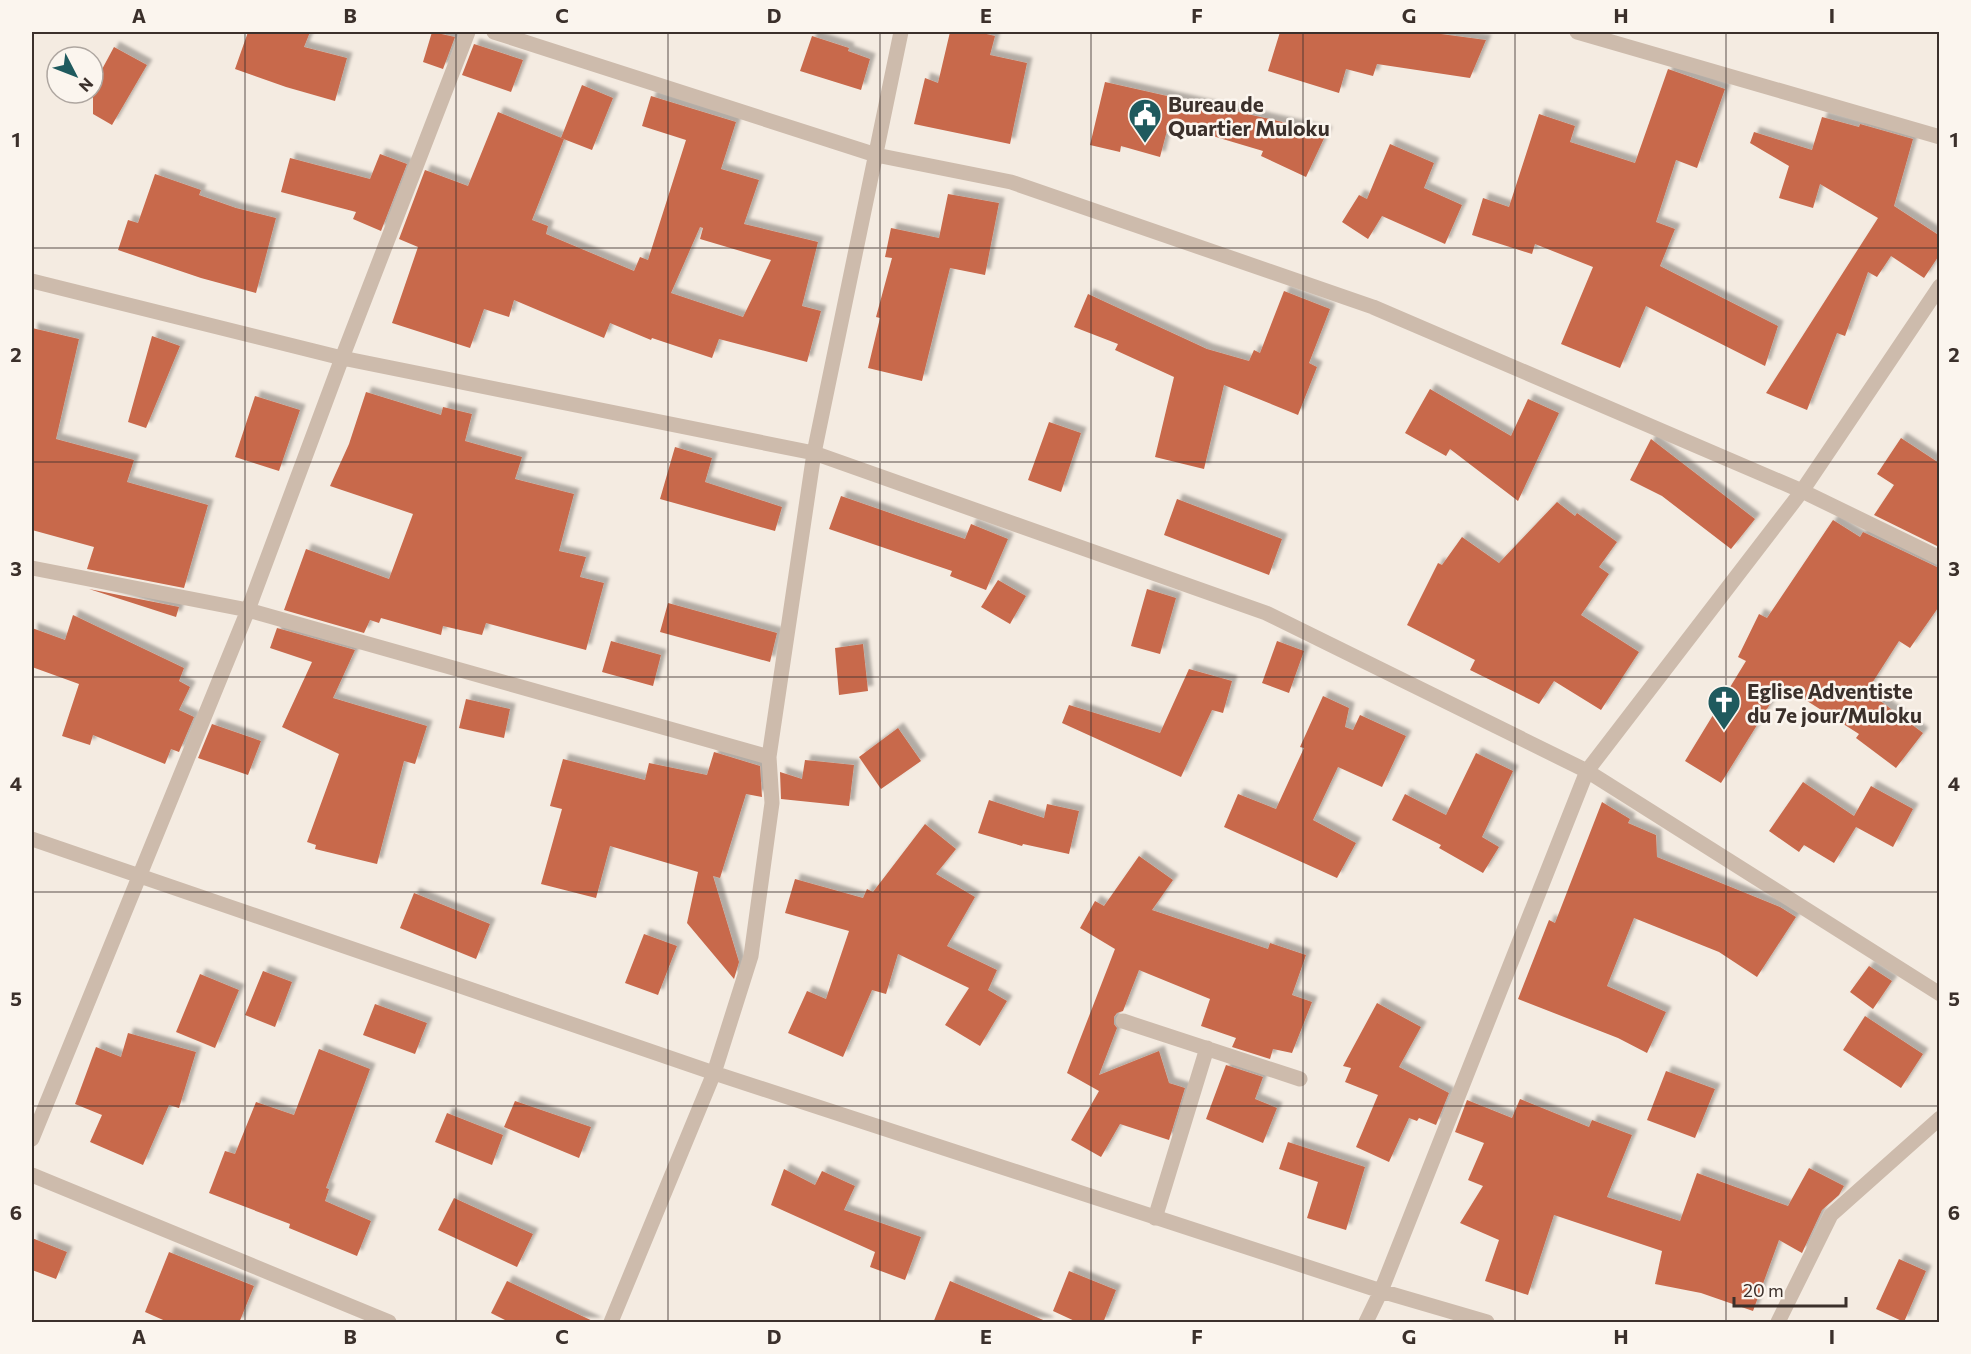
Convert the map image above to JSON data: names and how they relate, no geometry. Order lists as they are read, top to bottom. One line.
{"places":{"public building":["Bureau de Quartier Muloku"],"church":["Eglise Adventiste du 7e jour/Muloku"]},"scale_bar":"20 m","north":"bottom right","grid":{"columns":["A","B","C","D","E","F","G","H","I"],"rows":["1","2","3","4","5","6"]}}
